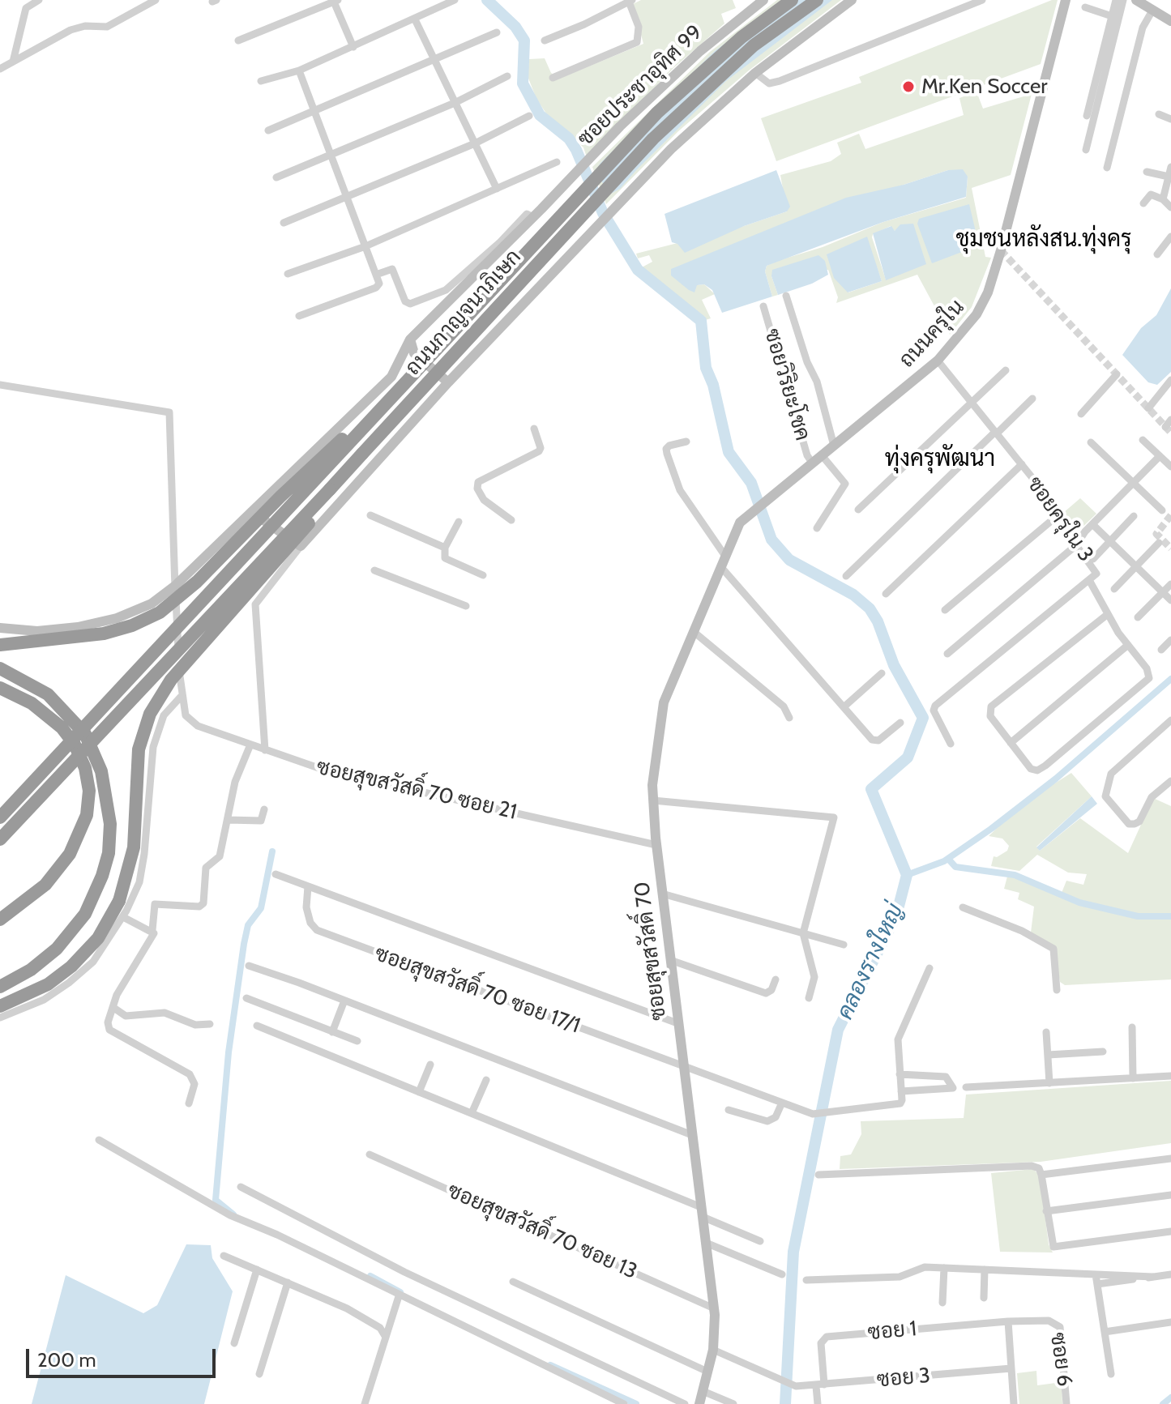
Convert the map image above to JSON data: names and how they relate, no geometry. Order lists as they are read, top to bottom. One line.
{"streets":{"highway":["ถนนกาญจนาภิเษก"],"main road":["ซอยประชาอุทิศ 99","ถนนครุใน","ซอยสุขสวัสดิ์ 70"],"street":["ซอยวิริยะโชค","ซอยครุใน 3","ซอยสุขสวัสดิ์ 70 ซอย 21","ซอยสุขสวัสดิ์ 70 ซอย 17/1","ซอยสุขสวัสดิ์ 70 ซอย 13","ซอย 1","ซอย 6","ซอย 3"]},"crossings":[["ถนนครุใน","ซอยวิริยะโชค"],["ถนนครุใน","ซอยครุใน 3"],["ถนนครุใน","ซอยสุขสวัสดิ์ 70"],["ซอยสุขสวัสดิ์ 70 ซอย 21","ซอยสุขสวัสดิ์ 70"],["ซอยสุขสวัสดิ์ 70","ซอยสุขสวัสดิ์ 70 ซอย 17/1"],["ซอยสุขสวัสดิ์ 70","ซอยสุขสวัสดิ์ 70 ซอย 13"],["ซอยสุขสวัสดิ์ 70","ซอย 3"],["ซอย 1","ซอย 6"],["ซอย 1","ซอย 3"]],"districts":["ชุมชนหลังสน.ทุ่งครุ","ทุ่งครุพัฒนา"],"water":["คลองรางใหญ่"],"places":["Mr.Ken Soccer"],"scale_bar":"200 m"}
